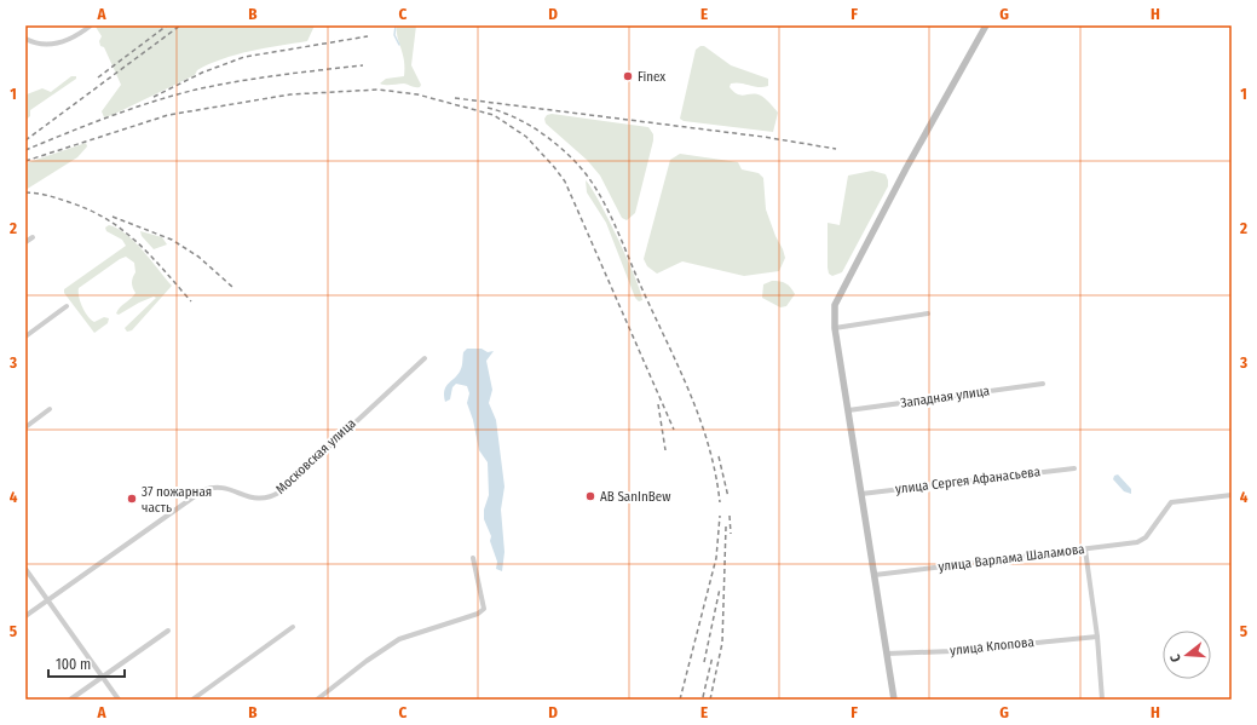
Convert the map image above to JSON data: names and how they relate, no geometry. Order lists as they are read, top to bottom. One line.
{"streets":{"street":["Западная улица","Московская улица","улица Сергея Афанасьева","улица Варлама Шаламова","улица Клопова"]},"places":["Finex","AB SanInBew","37 пожарная часть"],"scale_bar":"100 m","north":"left","grid":{"columns":["A","B","C","D","E","F","G","H"],"rows":["1","2","3","4","5"]}}
